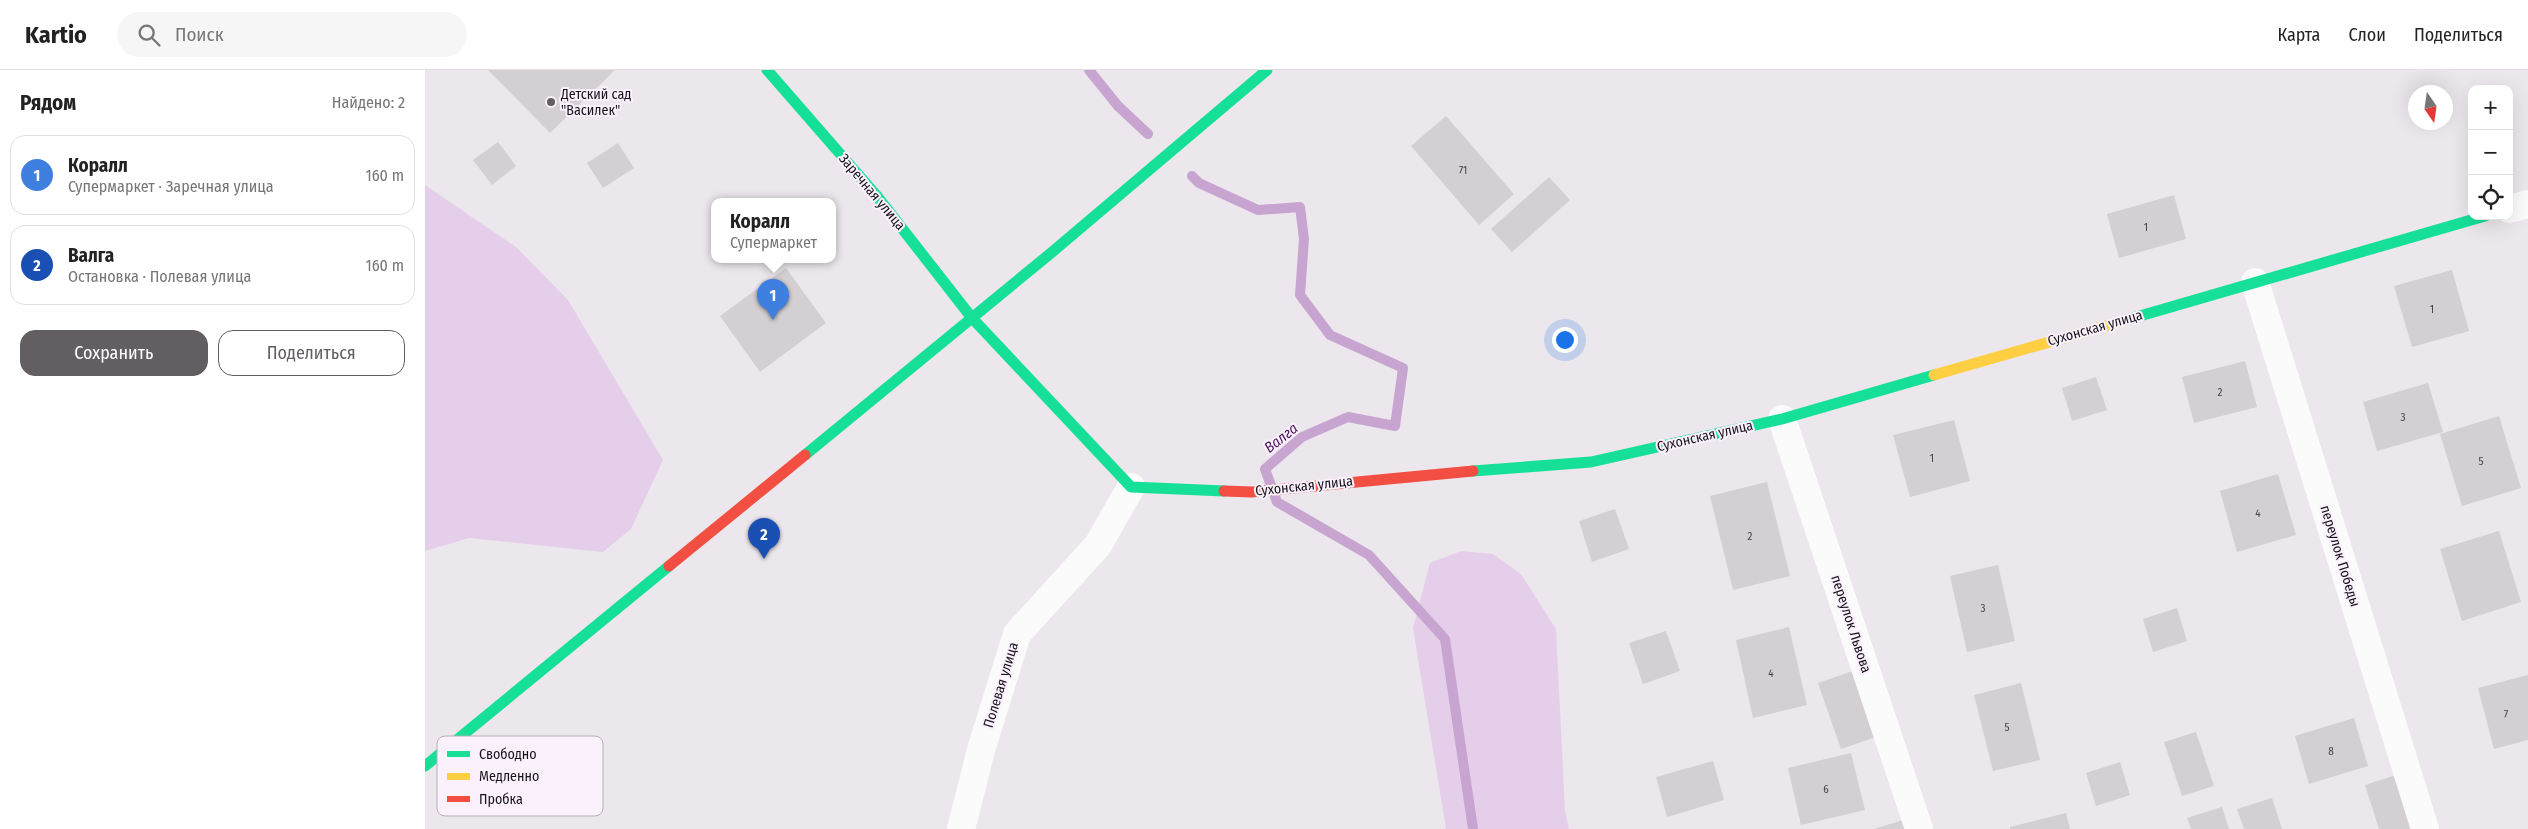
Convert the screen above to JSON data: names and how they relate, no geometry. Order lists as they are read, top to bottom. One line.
{"streets":{"street":["Заречная улица","Сухонская улица","переулок Победы","переулок Львова","Полевая улица"]},"crossings":[["Сухонская улица","переулок Победы"],["Сухонская улица","переулок Львова"],["Сухонская улица","Полевая улица"]],"water":["Валга"],"places":["Детский сад \"Василек\""],"house_numbers":["71","1","1","2","3","1","5","4","2","3","4","7","5","8","6"],"legend":["Свободно","Медленно","Пробка"],"north":"bottom","page":{"header":"Kartio","search":"Поиск","nav":["Карта","Слои","Поделиться"],"heading":["Рядом","Найдено: 2"],"map_buttons":["+","−"],"list":[{"mark":"1","name":"Коралл","note":"Супермаркет · Заречная улица","value":"160 m"},{"mark":"2","name":"Валга","note":"Остановка · Полевая улица","value":"160 m"}],"popup":["Коралл","Супермаркет"],"pins":["1","2"],"buttons":["Сохранить","Поделиться"]}}
